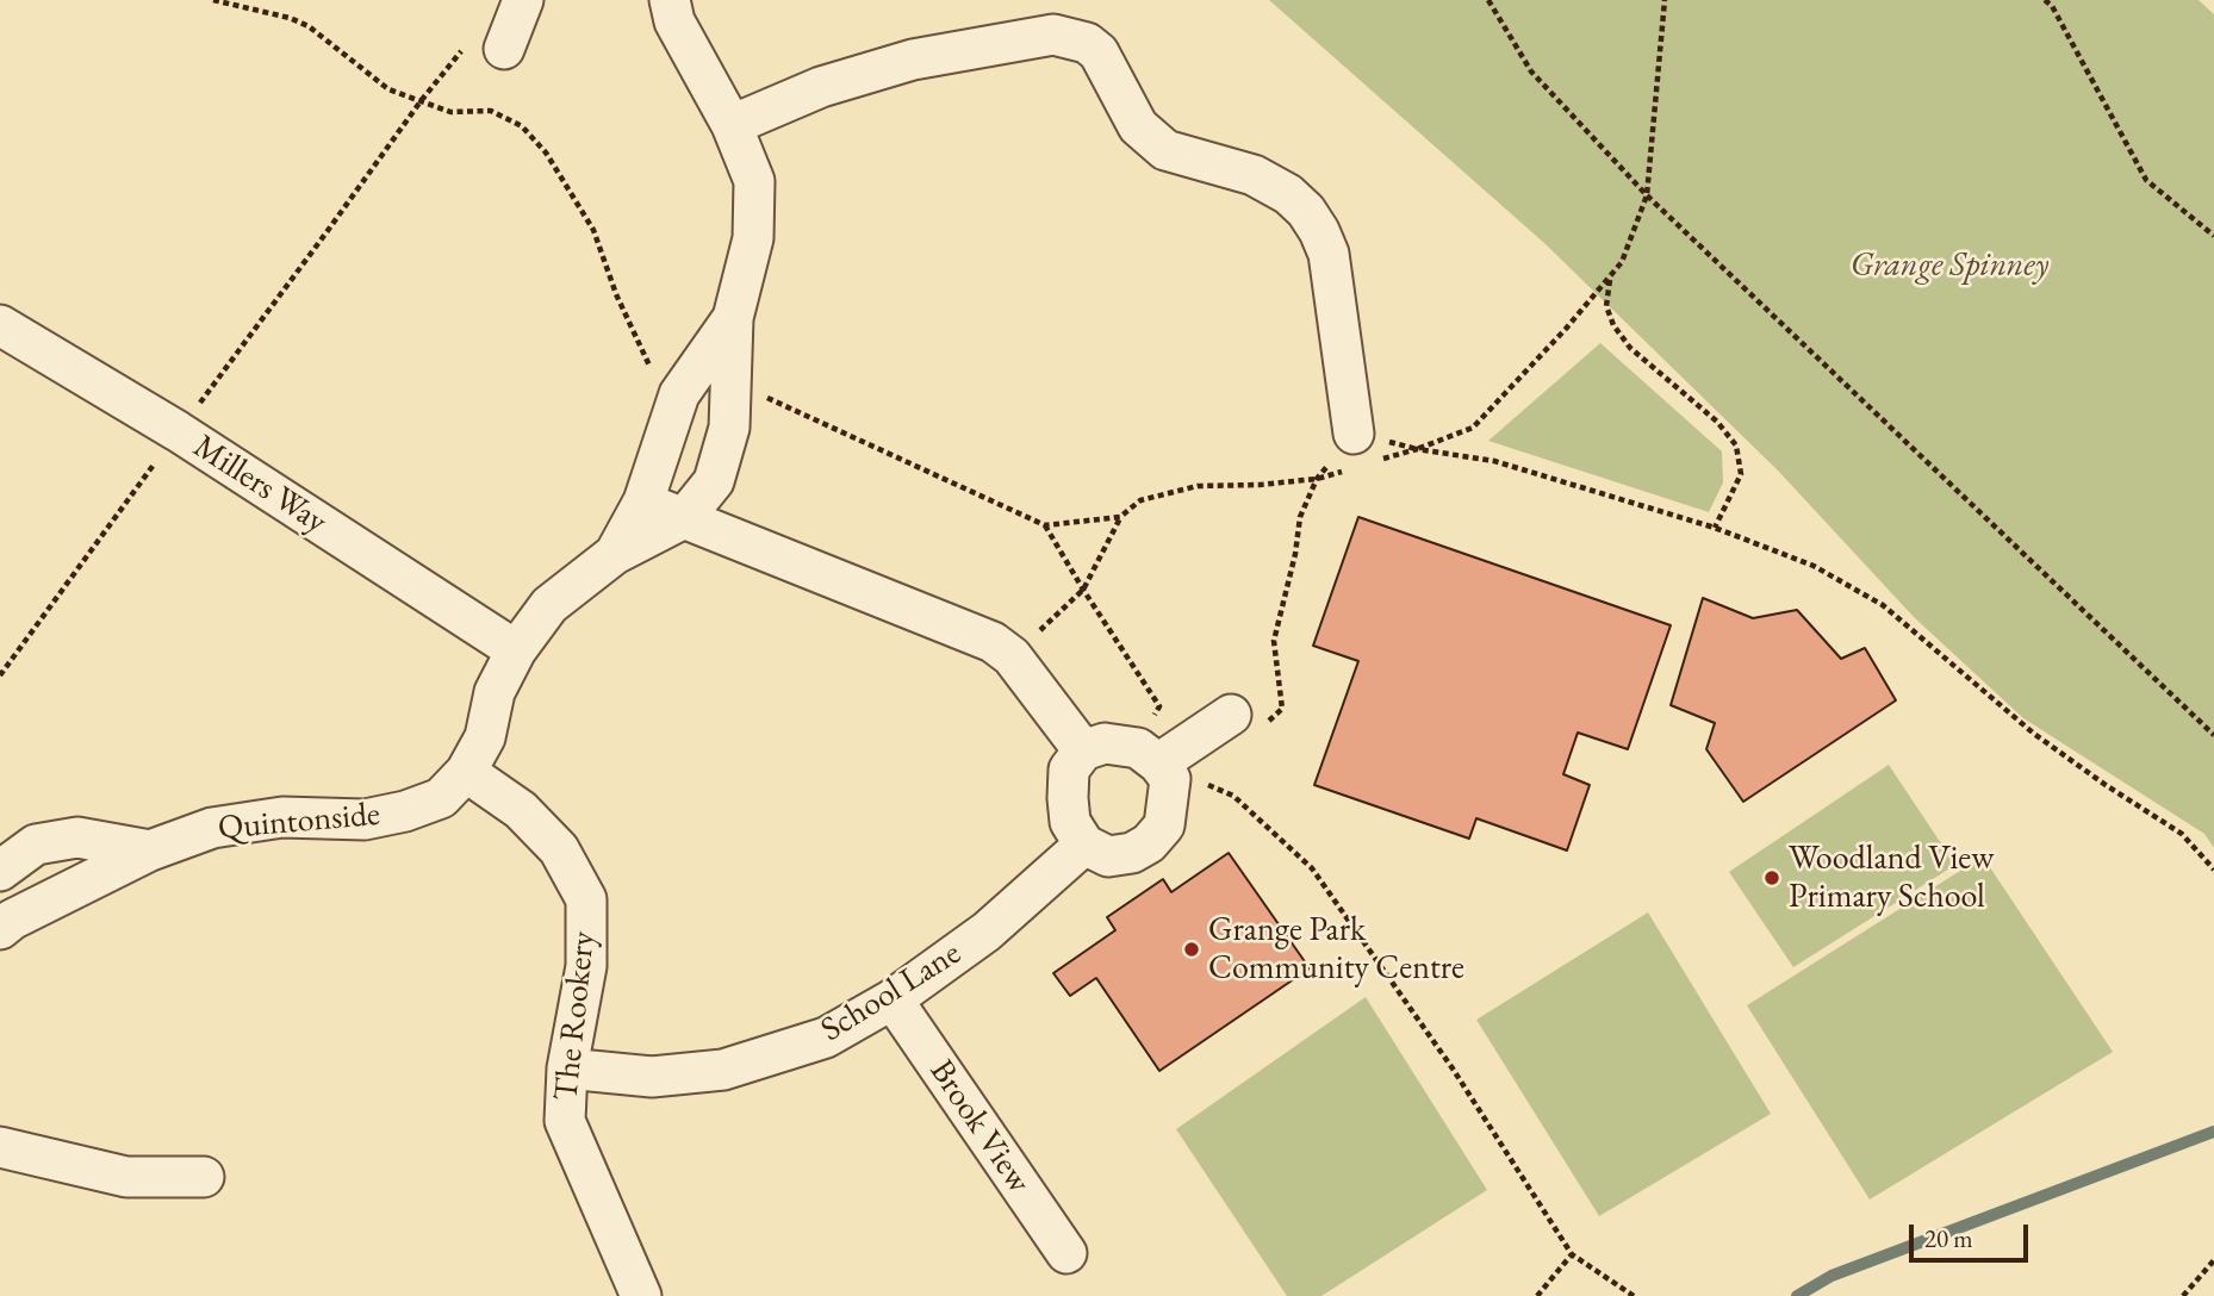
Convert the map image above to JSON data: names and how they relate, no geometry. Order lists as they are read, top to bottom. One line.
{"streets":{"street":["Millers Way","Quintonside","School Lane","The Rookery","Brook View"]},"crossings":[["Millers Way","Quintonside"],["Quintonside","The Rookery"],["School Lane","The Rookery"],["School Lane","Brook View"]],"parks":["Grange Spinney"],"places":["Woodland View Primary School","Grange Park Community Centre"],"scale_bar":"20 m"}
